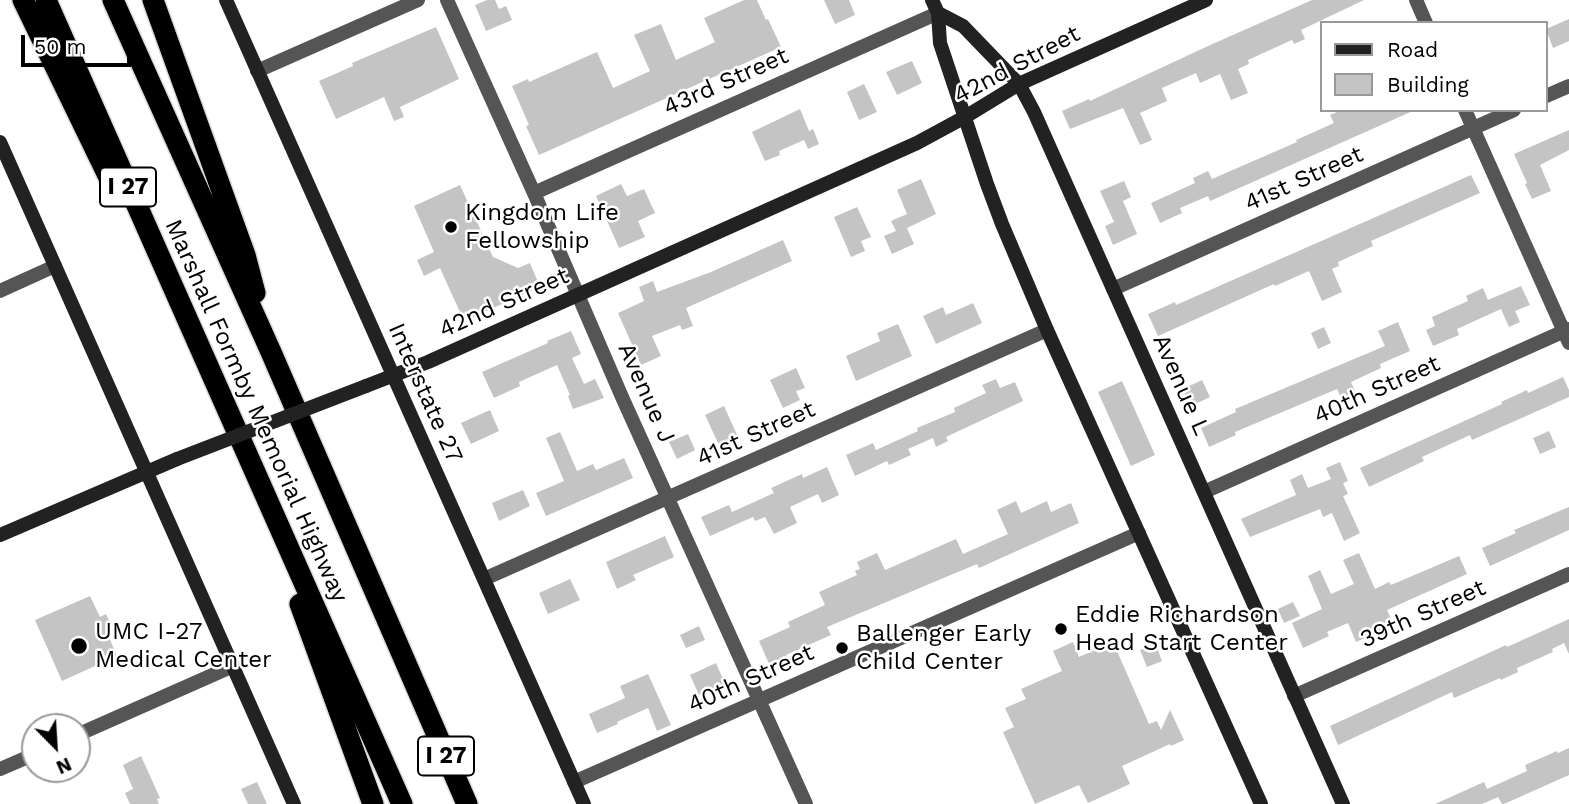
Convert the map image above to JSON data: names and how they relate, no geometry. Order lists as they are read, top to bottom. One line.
{"streets":{"highway":["I 27","Marshall Formby Memorial Highway"],"street":["42nd Street","43rd Street","41st Street","Avenue L","40th Street","Interstate 27","Avenue J","39th Street"]},"crossings":[["42nd Street","Avenue L"],["42nd Street","Interstate 27"],["42nd Street","Avenue J"],["43rd Street","Avenue L"],["43rd Street","Avenue J"],["41st Street","Avenue L"],["41st Street","Interstate 27"],["41st Street","Avenue J"],["Avenue L","40th Street"],["Avenue L","39th Street"],["40th Street","Interstate 27"],["40th Street","Avenue J"]],"places":["Kingdom Life Fellowship","Eddie Richardson Head Start Center","UMC I-27 Medical Center","Ballenger Early Child Center"],"legend":["Road","Building"],"scale_bar":"50 m","north":"bottom right"}
